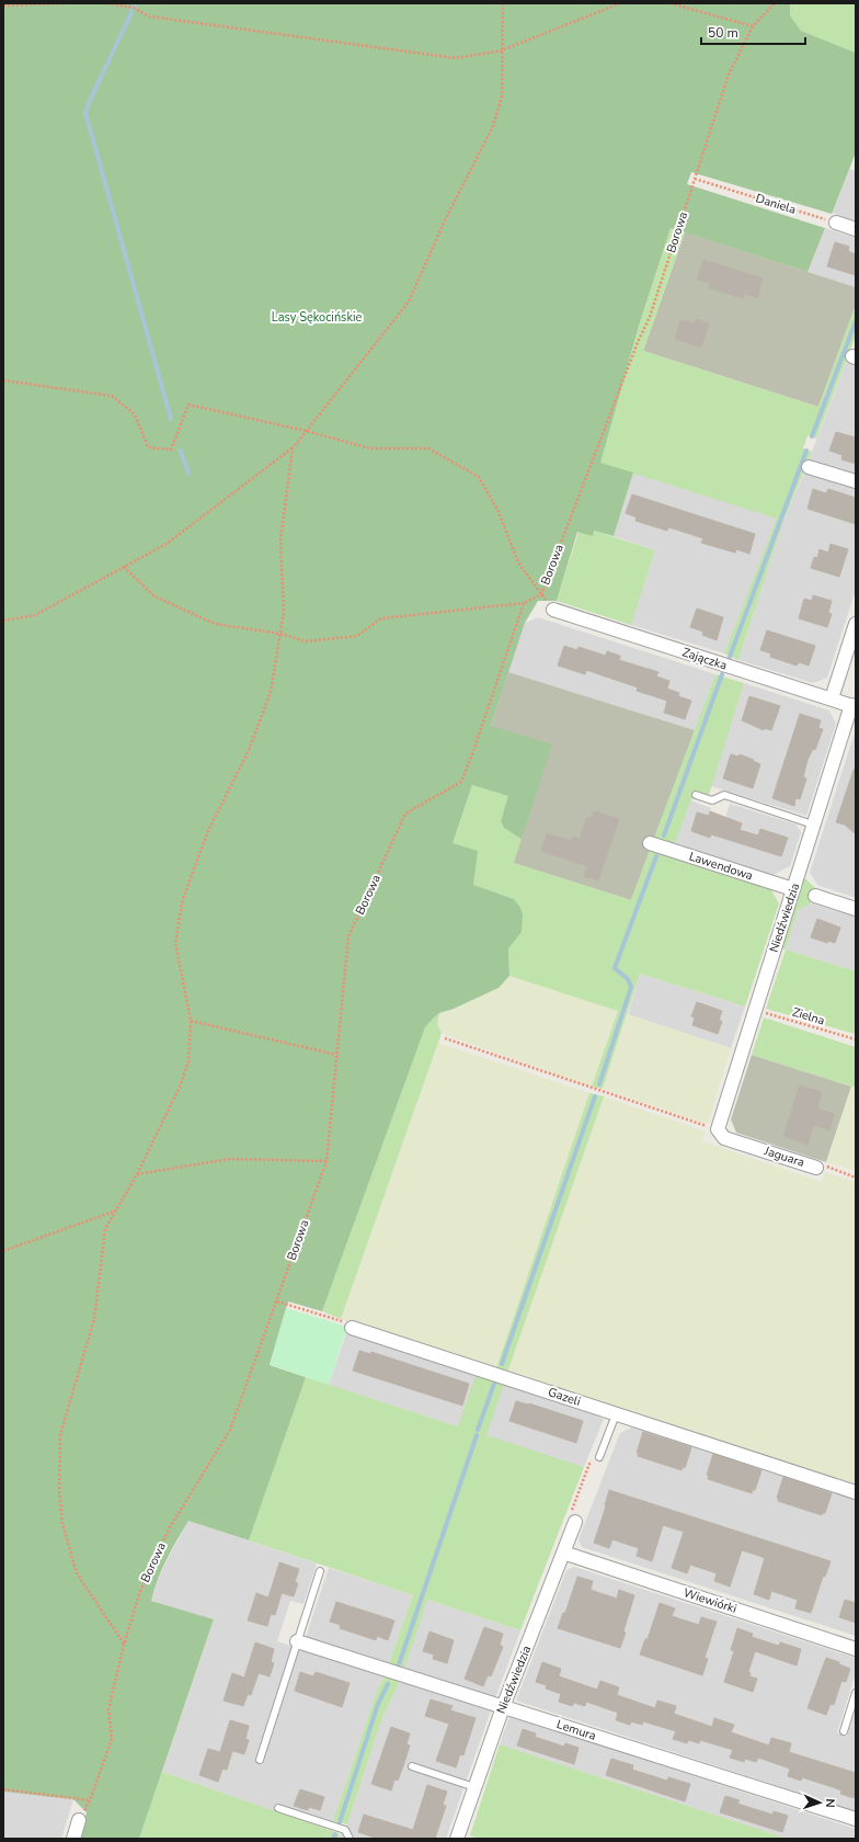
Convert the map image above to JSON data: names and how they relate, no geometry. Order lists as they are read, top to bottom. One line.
{"streets":{"street":["Zajączka","Lawendowa","Niedźwiedzia","Jaguara","Gazeli","Wiewiórki","Lemura"],"path":["Daniela","Borowa","Zielna"]},"crossings":[["Daniela","Borowa"],["Zajączka","Niedźwiedzia"],["Lawendowa","Niedźwiedzia"],["Niedźwiedzia","Zielna"],["Niedźwiedzia","Jaguara"],["Niedźwiedzia","Wiewiórki"],["Niedźwiedzia","Lemura"]],"parks":["Lasy Sękocińskie"],"scale_bar":"50 m","north":"right"}
